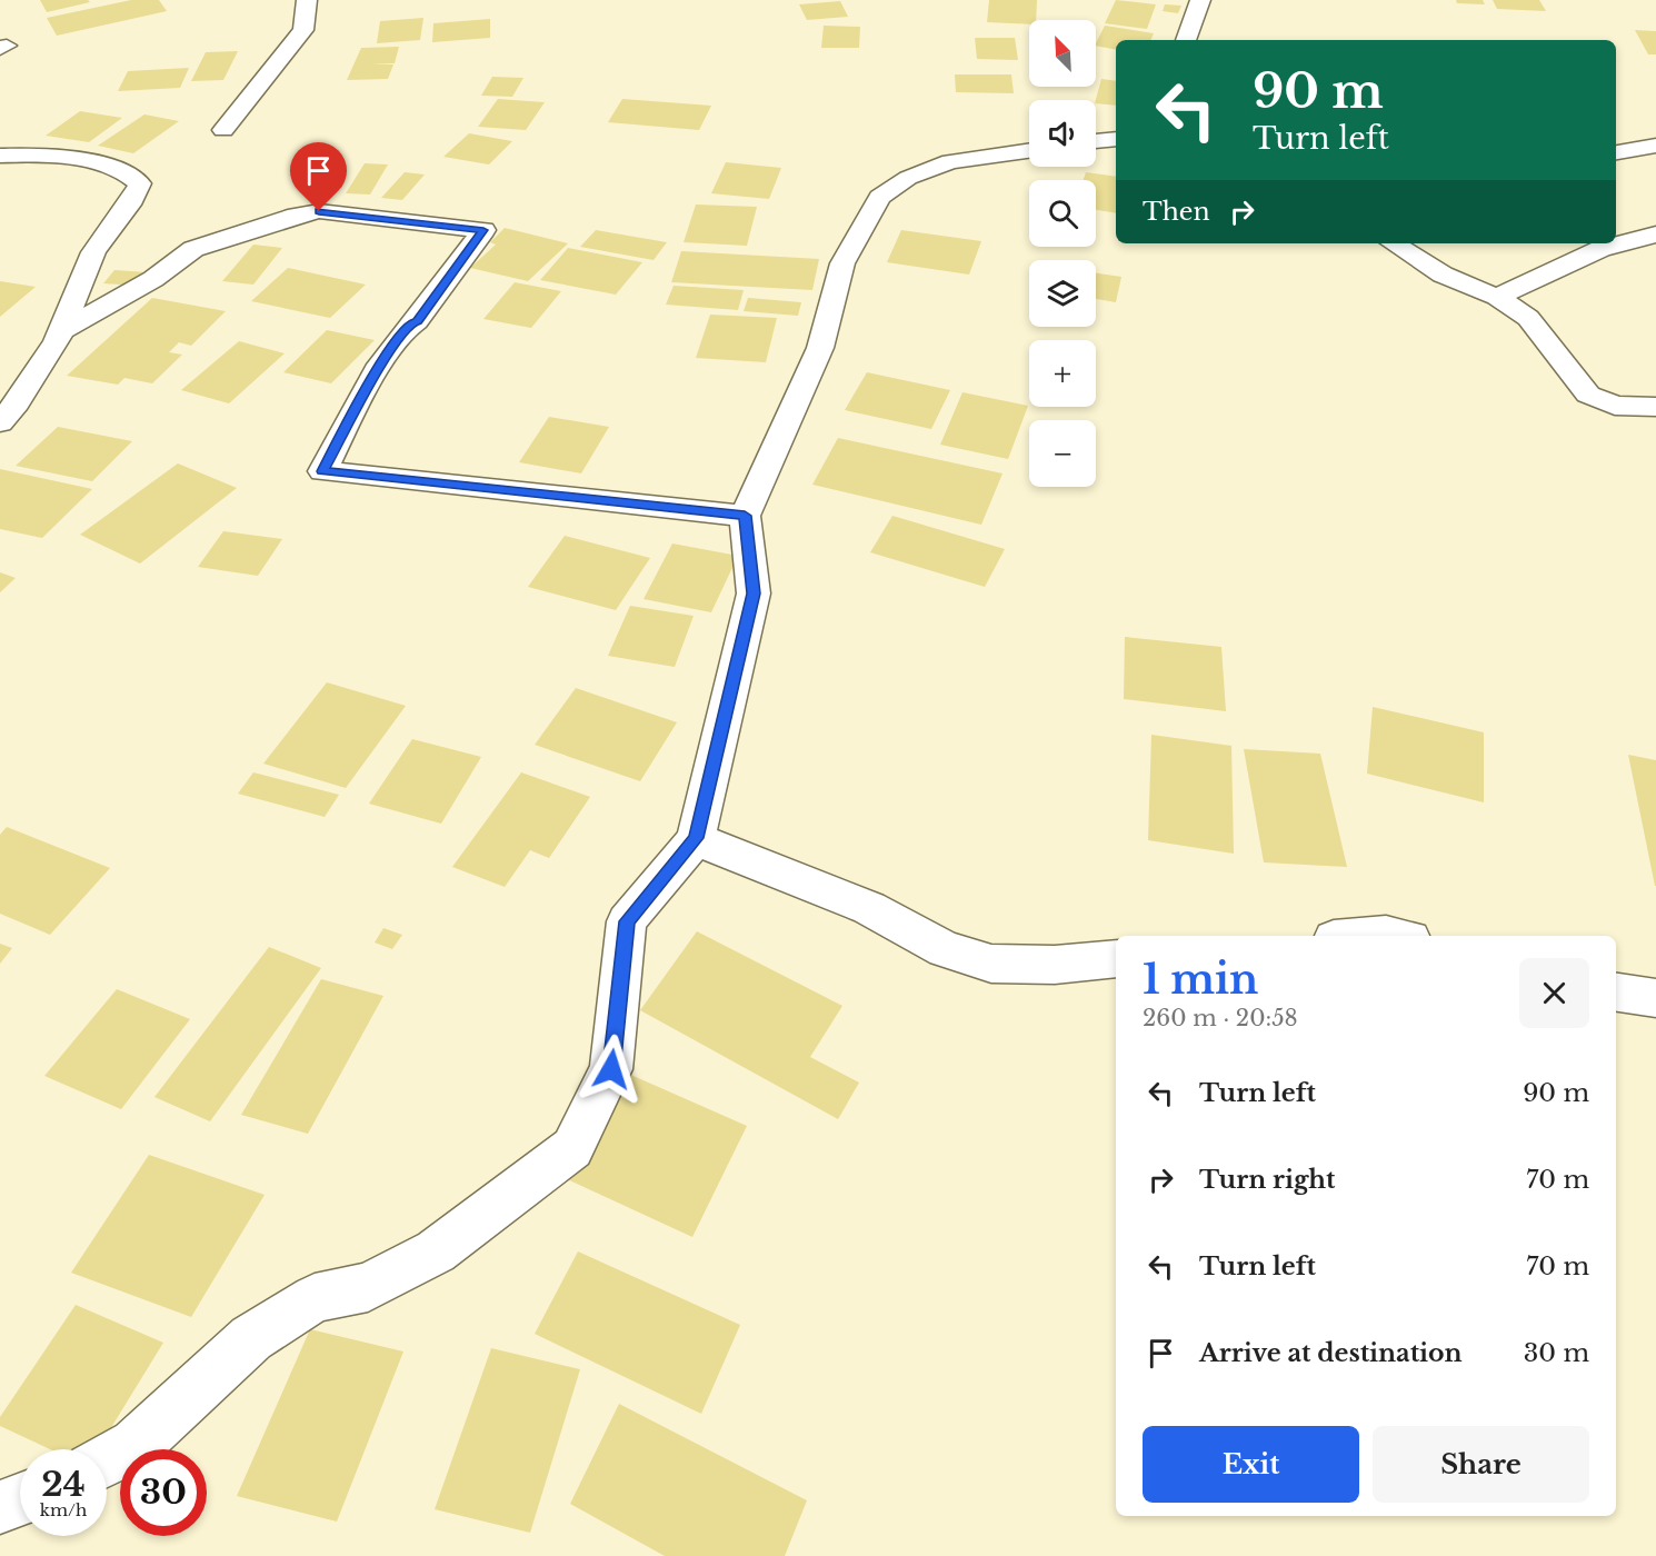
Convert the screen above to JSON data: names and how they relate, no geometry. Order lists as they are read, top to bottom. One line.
{"north":"top left","page":{"map_buttons":["+","−"],"turn":["90 m","Turn left"],"then":"Then","heading":["1 min","260 m · 20:58"],"list":[{"name":"Turn left","value":"90 m"},{"name":"Turn right","value":"70 m"},{"name":"Turn left","value":"70 m"},{"name":"Arrive at destination","value":"30 m"}],"buttons":["Exit","Share"],"speed":"24 km/h","limit":"30"}}
